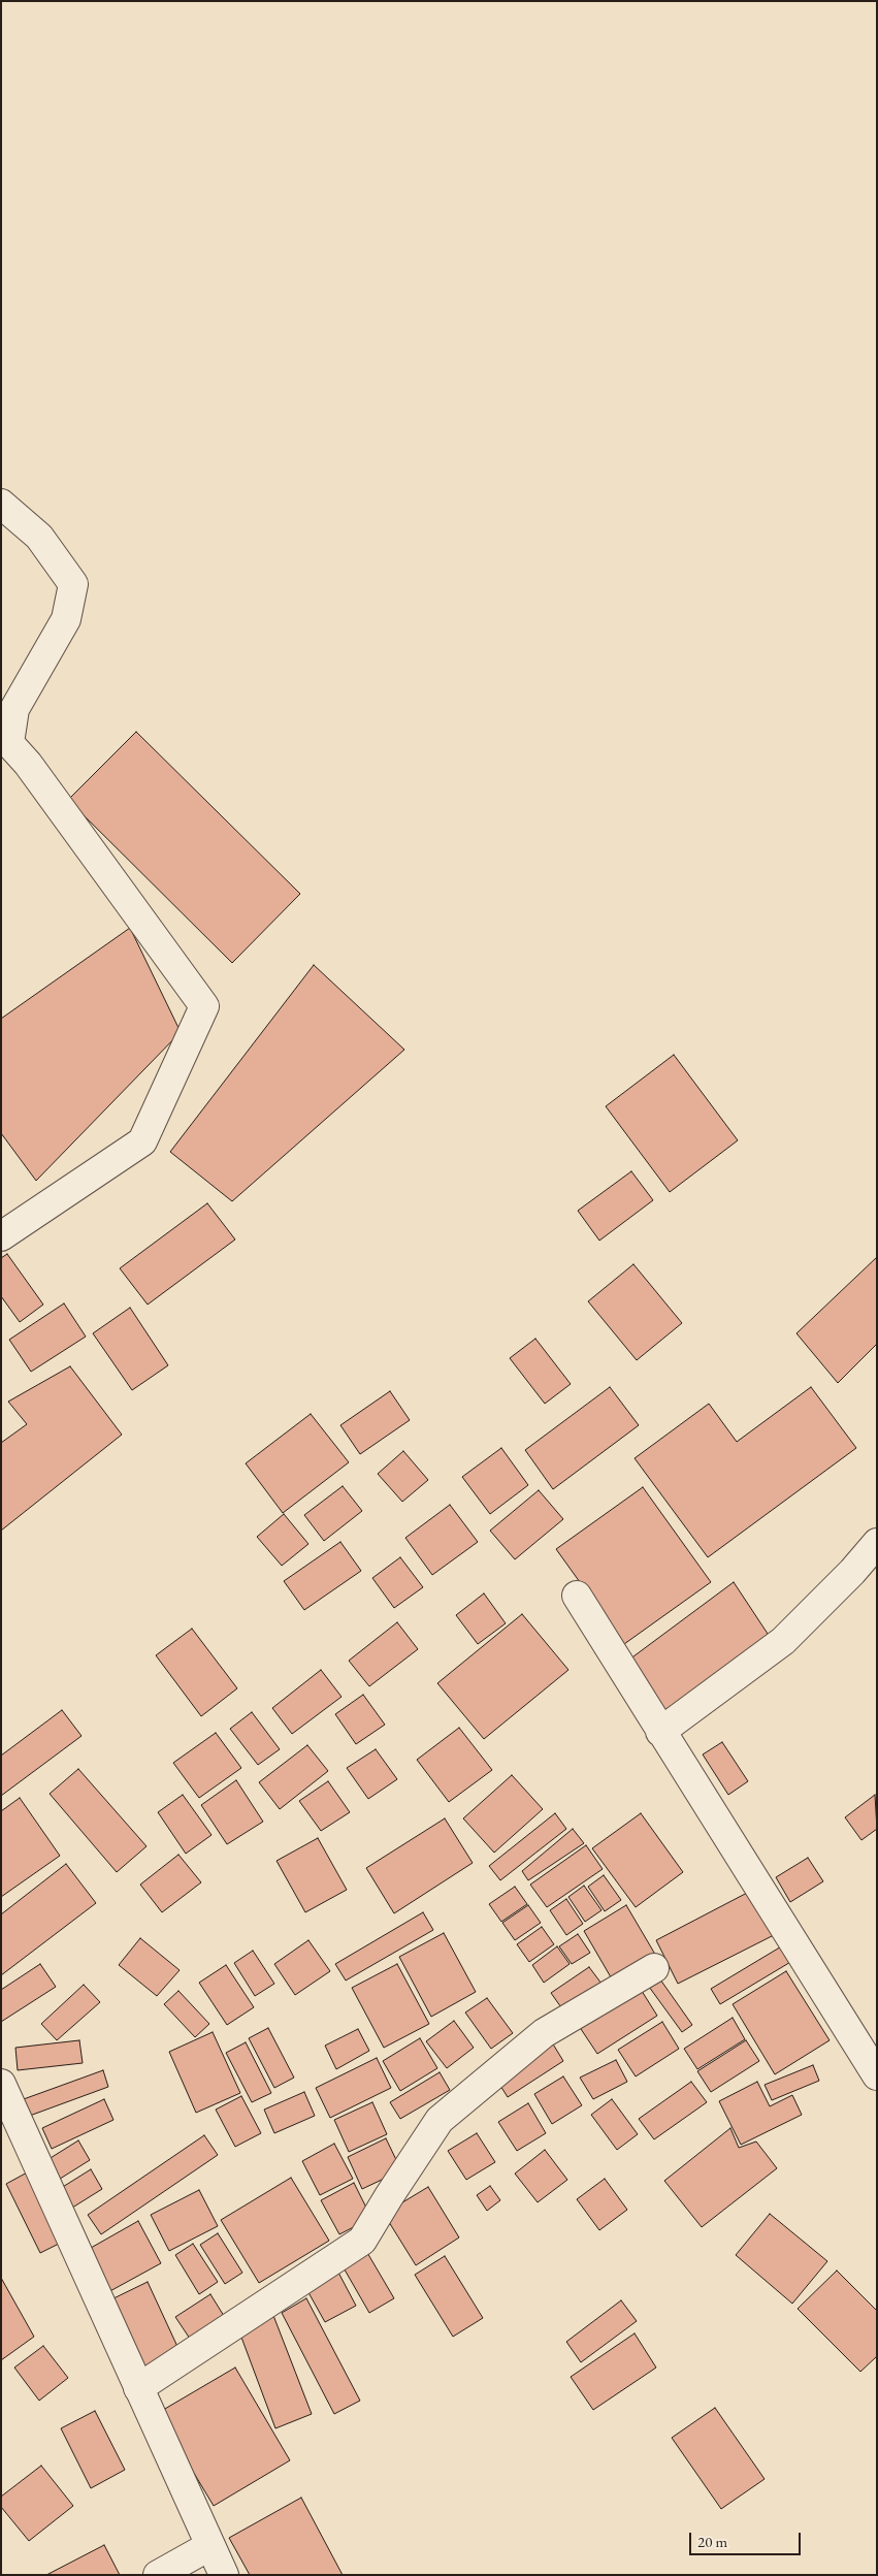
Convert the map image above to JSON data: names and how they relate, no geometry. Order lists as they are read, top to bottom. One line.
{"scale_bar":"20 m"}
